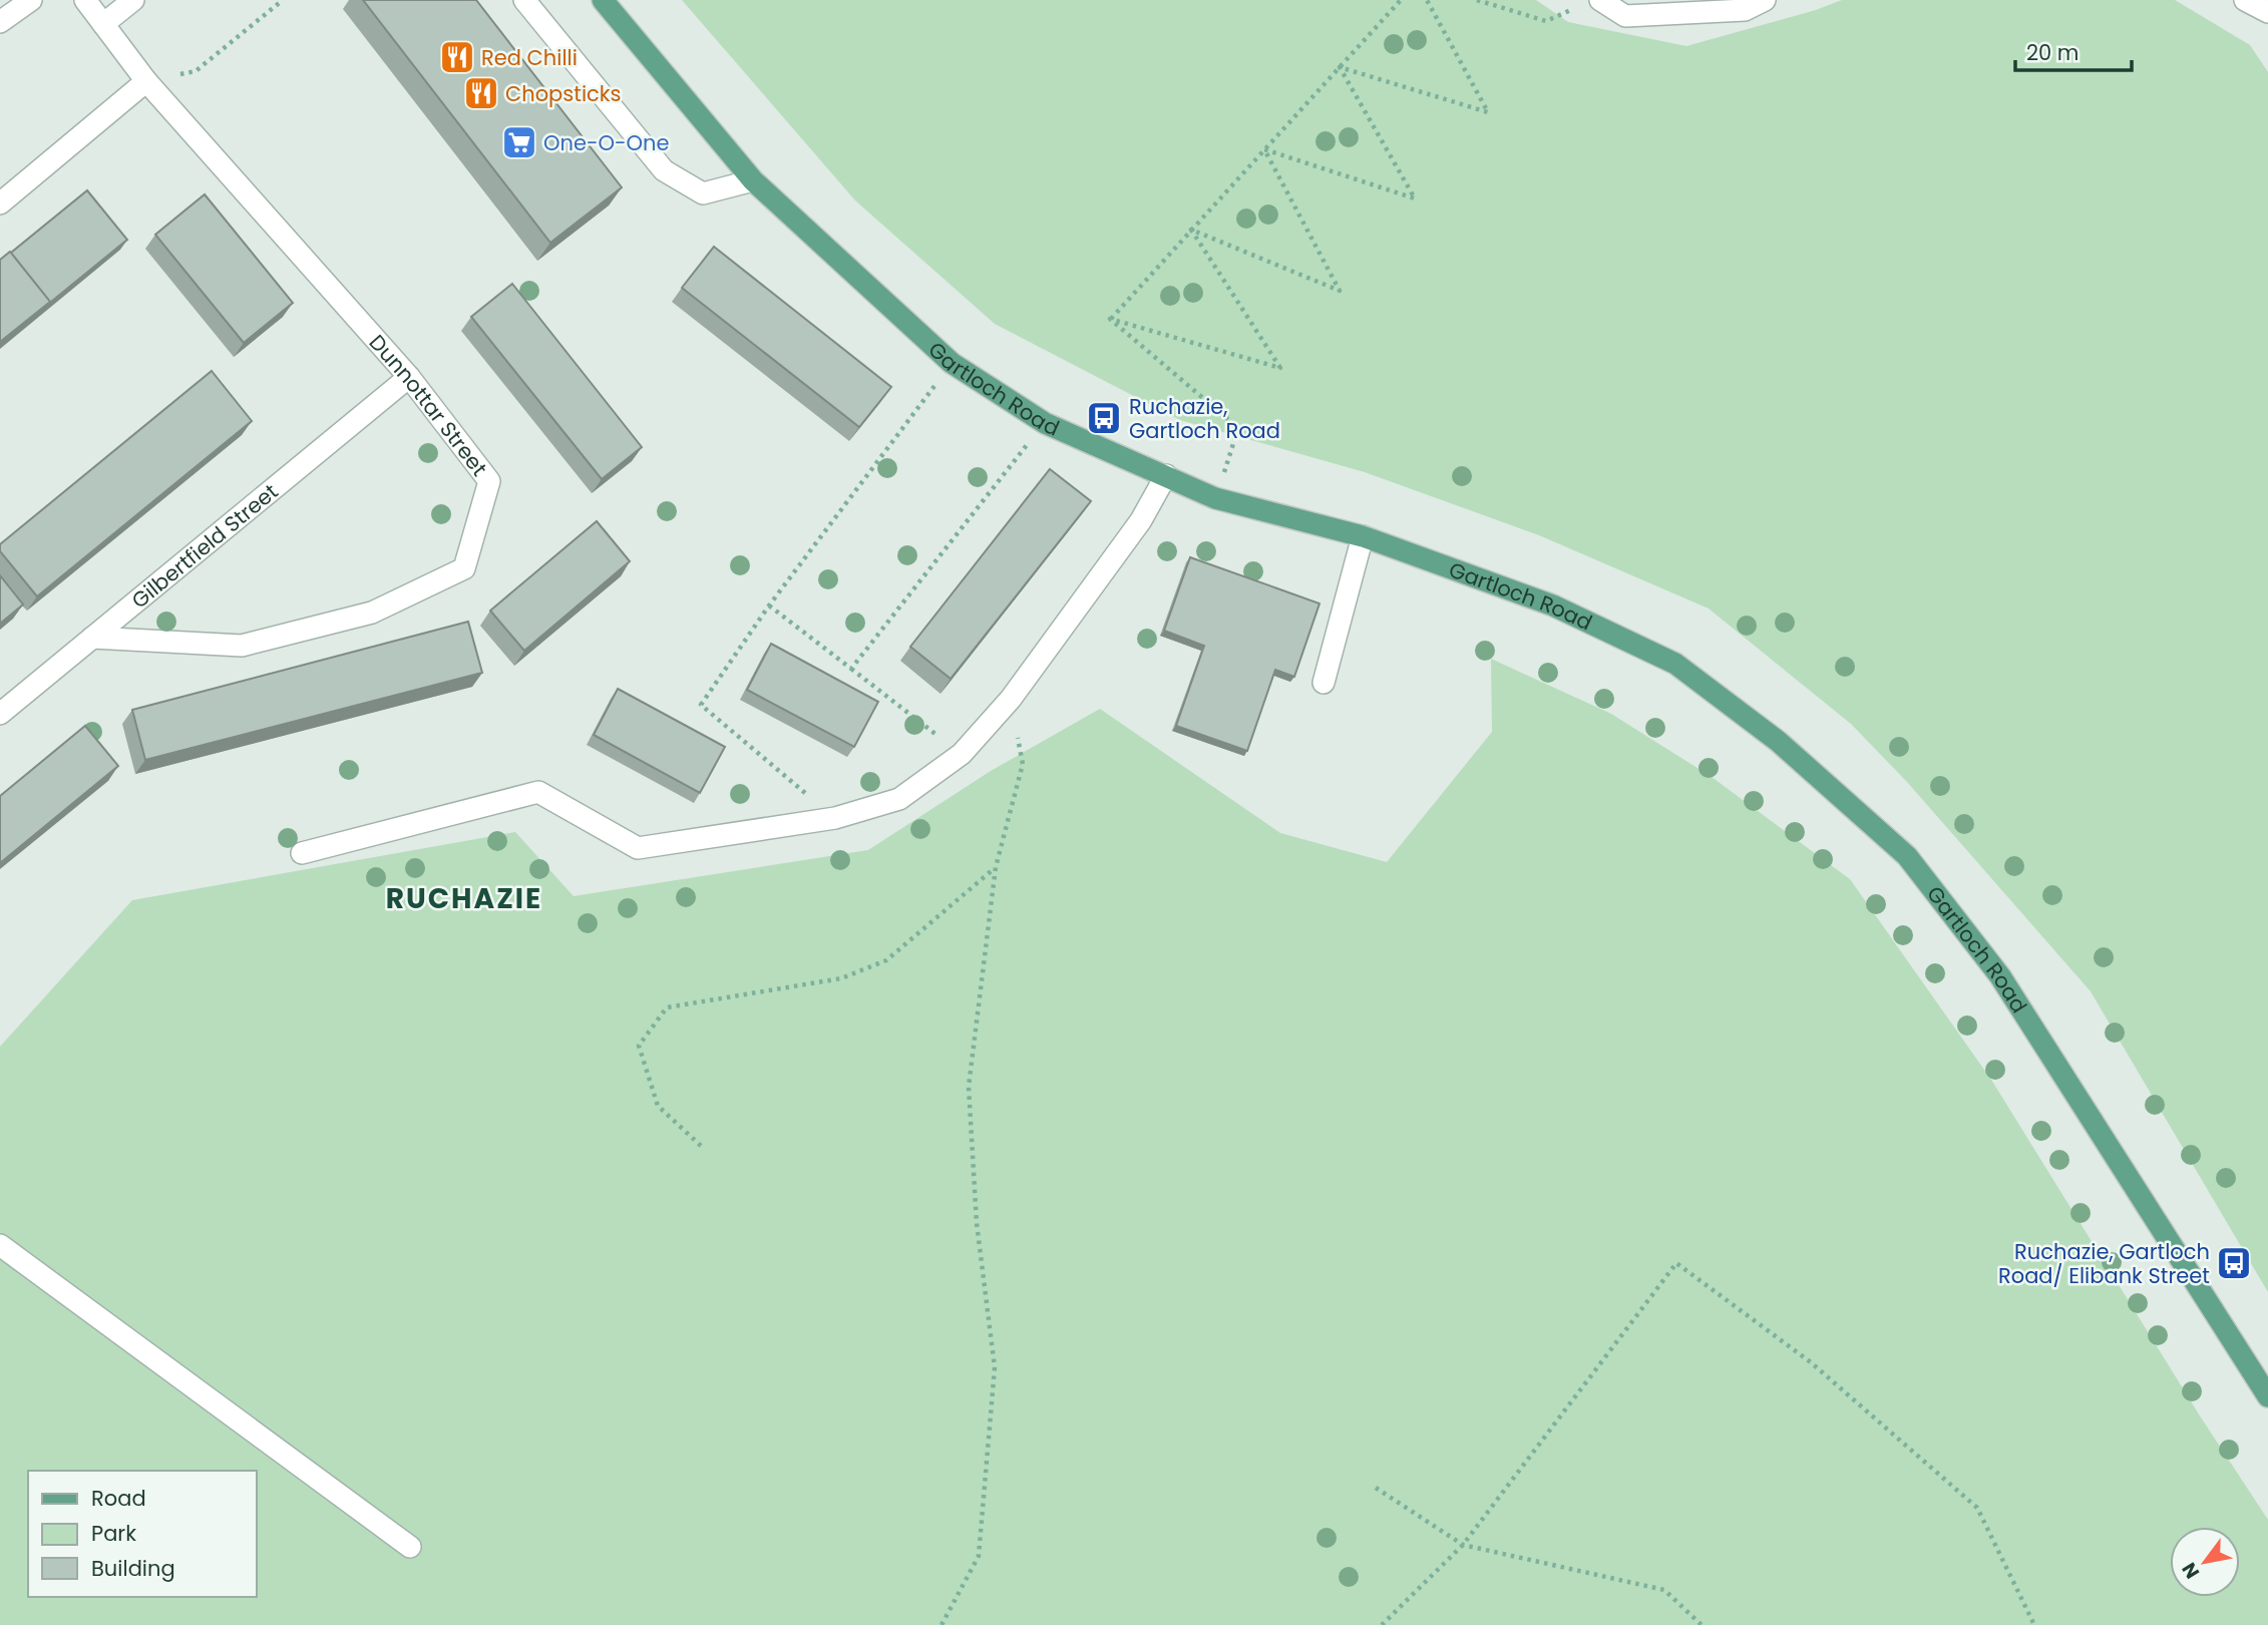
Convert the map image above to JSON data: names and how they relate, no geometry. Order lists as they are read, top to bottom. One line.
{"streets":{"main road":["Gartloch Road"],"street":["Dunnottar Street","Gilbertfield Street"]},"crossings":[["Dunnottar Street","Gilbertfield Street"]],"districts":["RUCHAZIE"],"places":{"restaurant":["Red Chilli","Chopsticks"],"supermarket":["One-O-One"],"bus stop":["Ruchazie, Gartloch Road","Ruchazie, Gartloch Road/ Elibank Street"]},"legend":["Road","Park","Building"],"scale_bar":"20 m","north":"bottom left"}
